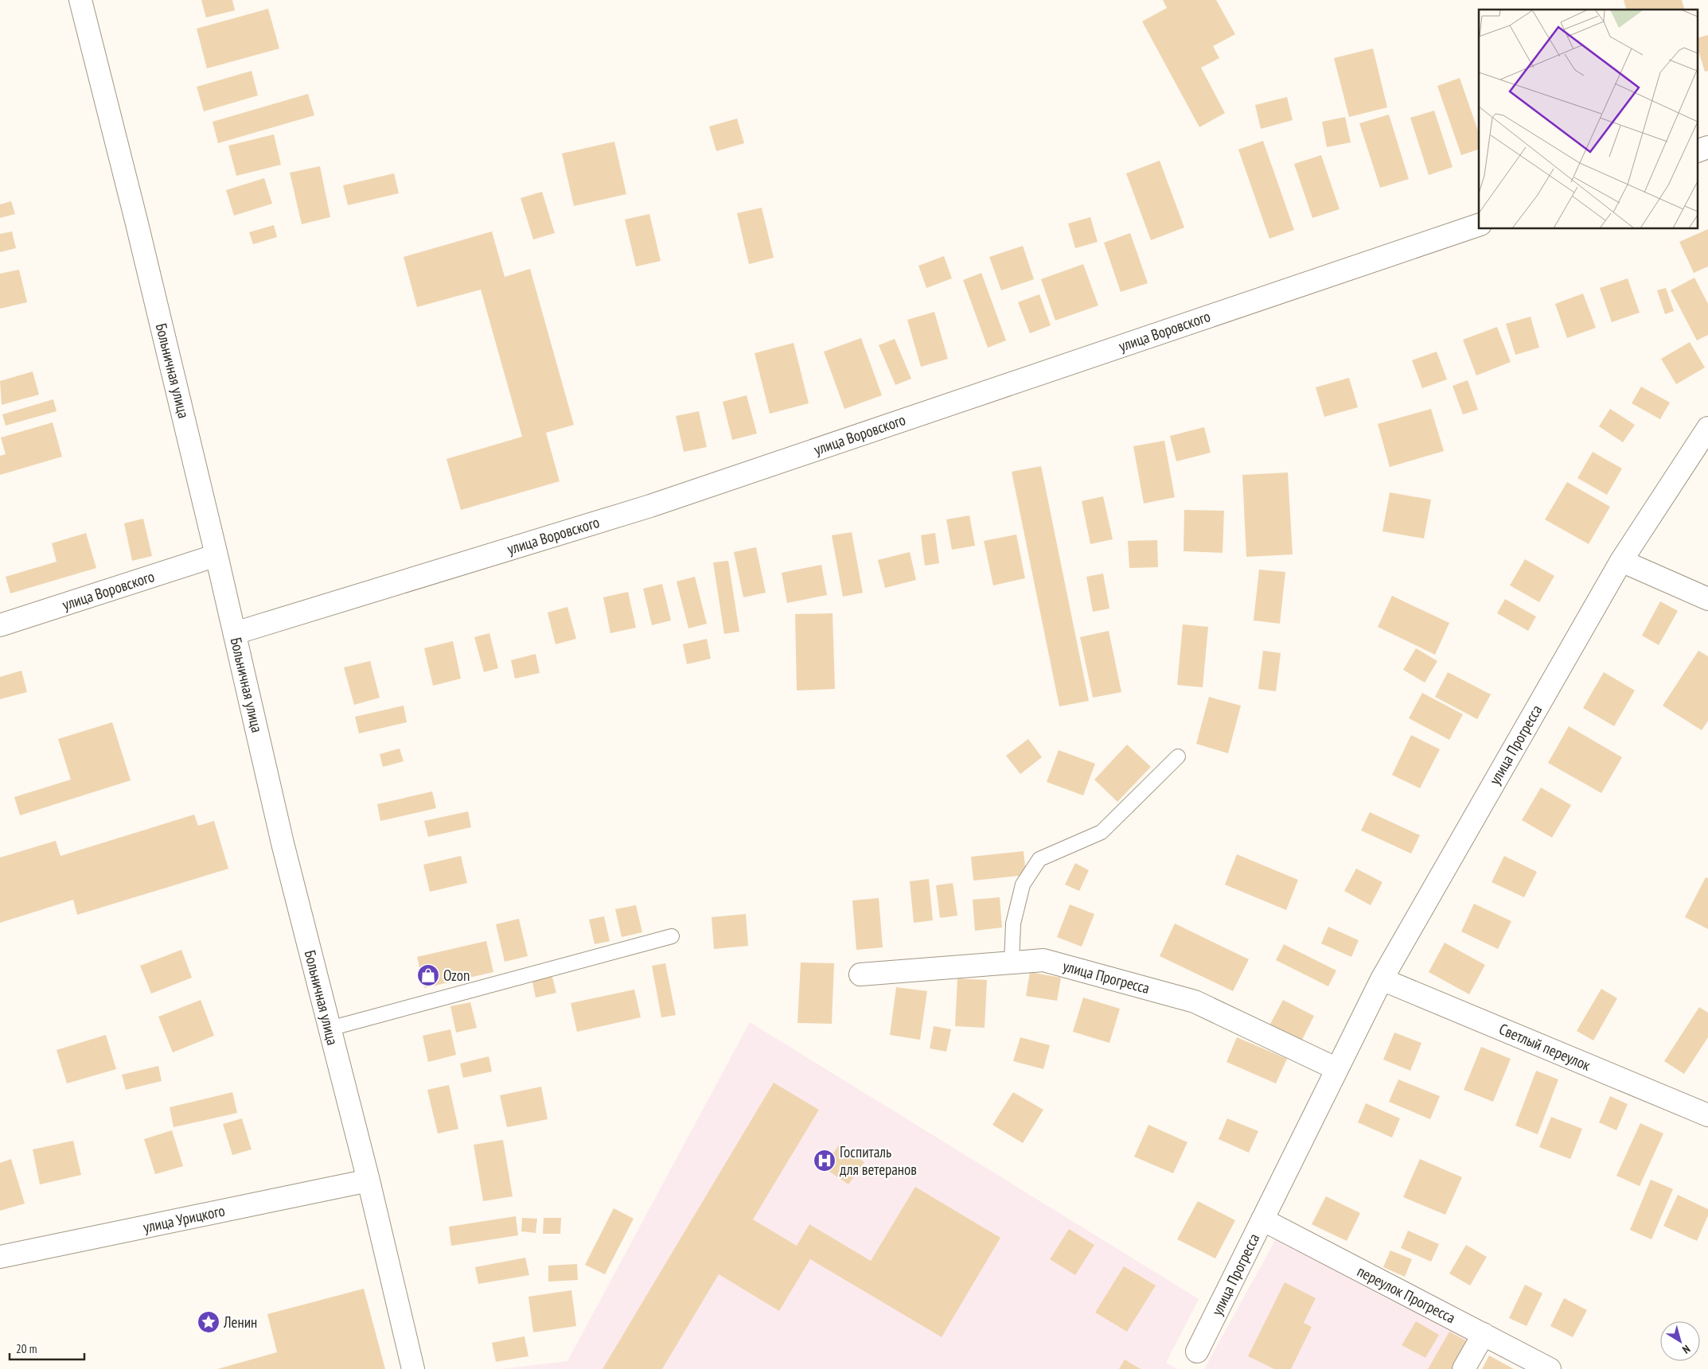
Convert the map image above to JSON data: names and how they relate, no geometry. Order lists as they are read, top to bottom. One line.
{"streets":{"street":["улица Воровского","Больничная улица","улица Прогресса","Светлый переулок","улица Урицкого","переулок Прогресса"]},"crossings":[["улица Воровского","Больничная улица"],["Больничная улица","улица Урицкого"],["улица Прогресса","Светлый переулок"],["улица Прогресса","переулок Прогресса"]],"places":{"shop":["Ozon"],"hospital":["Госпиталь для ветеранов"],"place":["Ленин"]},"scale_bar":"20 m","north":"bottom right"}
